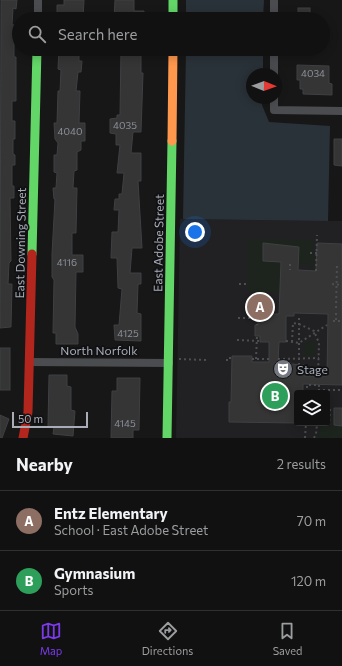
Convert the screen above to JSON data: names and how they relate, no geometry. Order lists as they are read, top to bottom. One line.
{"streets":{"street":["East Downing Street","East Adobe Street","North Norfolk"]},"crossings":[["East Downing Street","North Norfolk"],["East Adobe Street","North Norfolk"]],"places":{"theatre":["Stage"]},"house_numbers":["4034","4035","4040","4116","4125","4145"],"scale_bar":"50 m","north":"right","page":{"search":"Search here","pins":["A","B"],"scale":"50 m","heading":["Nearby","2 results"],"list":[{"mark":"A","name":"Entz Elementary","note":"School · East Adobe Street","value":"70 m"},{"mark":"B","name":"Gymnasium","note":"Sports","value":"120 m"}],"nav":["Map","Directions","Saved"]}}
